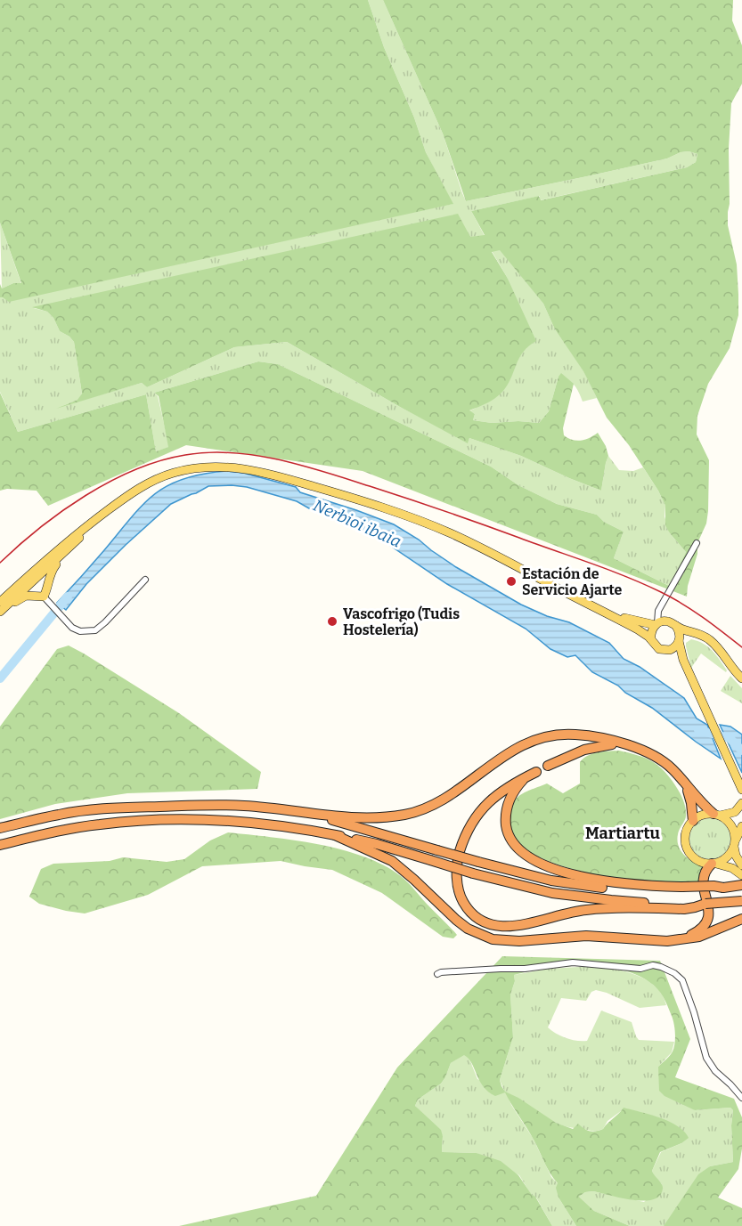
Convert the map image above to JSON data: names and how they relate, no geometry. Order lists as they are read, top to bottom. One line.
{"districts":["Martiartu"],"water":["Nerbioi ibaia"],"places":["Estación de Servicio Ajarte","Vascofrigo (Tudis Hostelería)"]}
